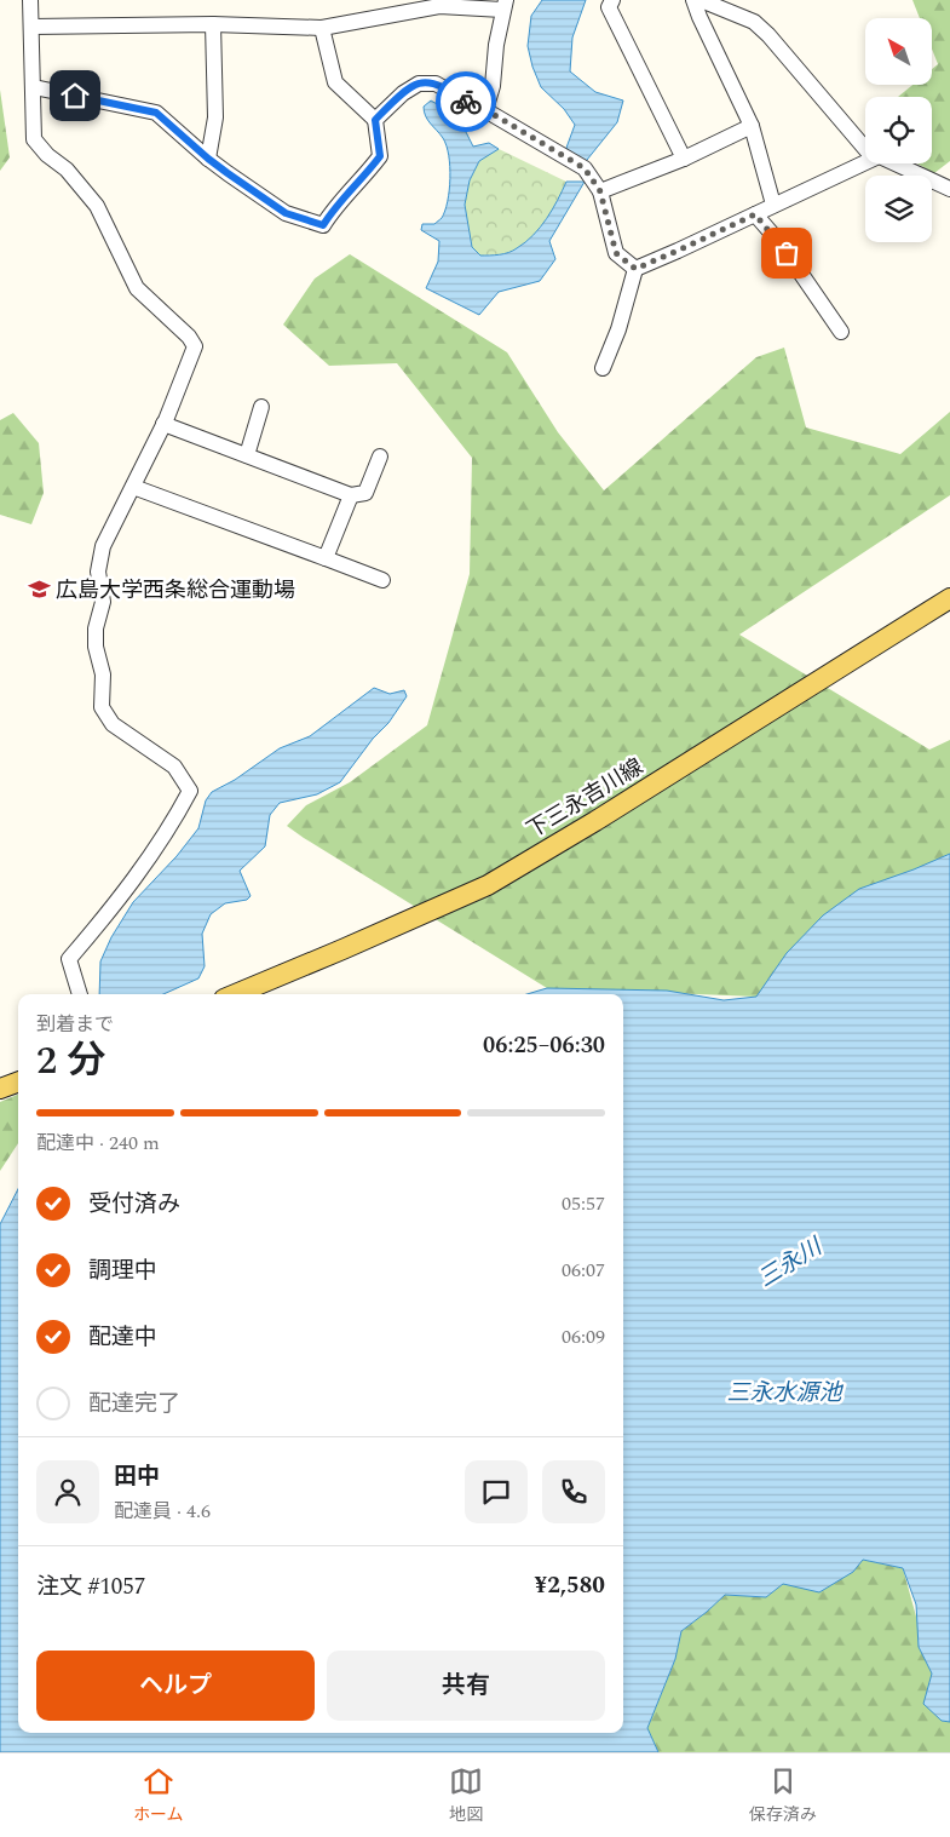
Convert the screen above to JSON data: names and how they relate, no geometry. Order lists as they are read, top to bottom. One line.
{"streets":{"main road":["下三永吉川線"]},"water":["三永川","三永水源池"],"places":{"school or university":["広島大学西条総合運動場"]},"north":"top left","page":{"heading":["2 分","到着まで","06:25–06:30"],"panel":["田中","配達員 · 4.6","注文 #1057","¥2,580"],"bar":"配達中 · 240 m","list":[["受付済み","05:57"],["調理中","06:07"],["配達中","06:09"],"配達完了"],"buttons":["ヘルプ","共有"],"tabs":["ホーム","地図","保存済み"]}}
